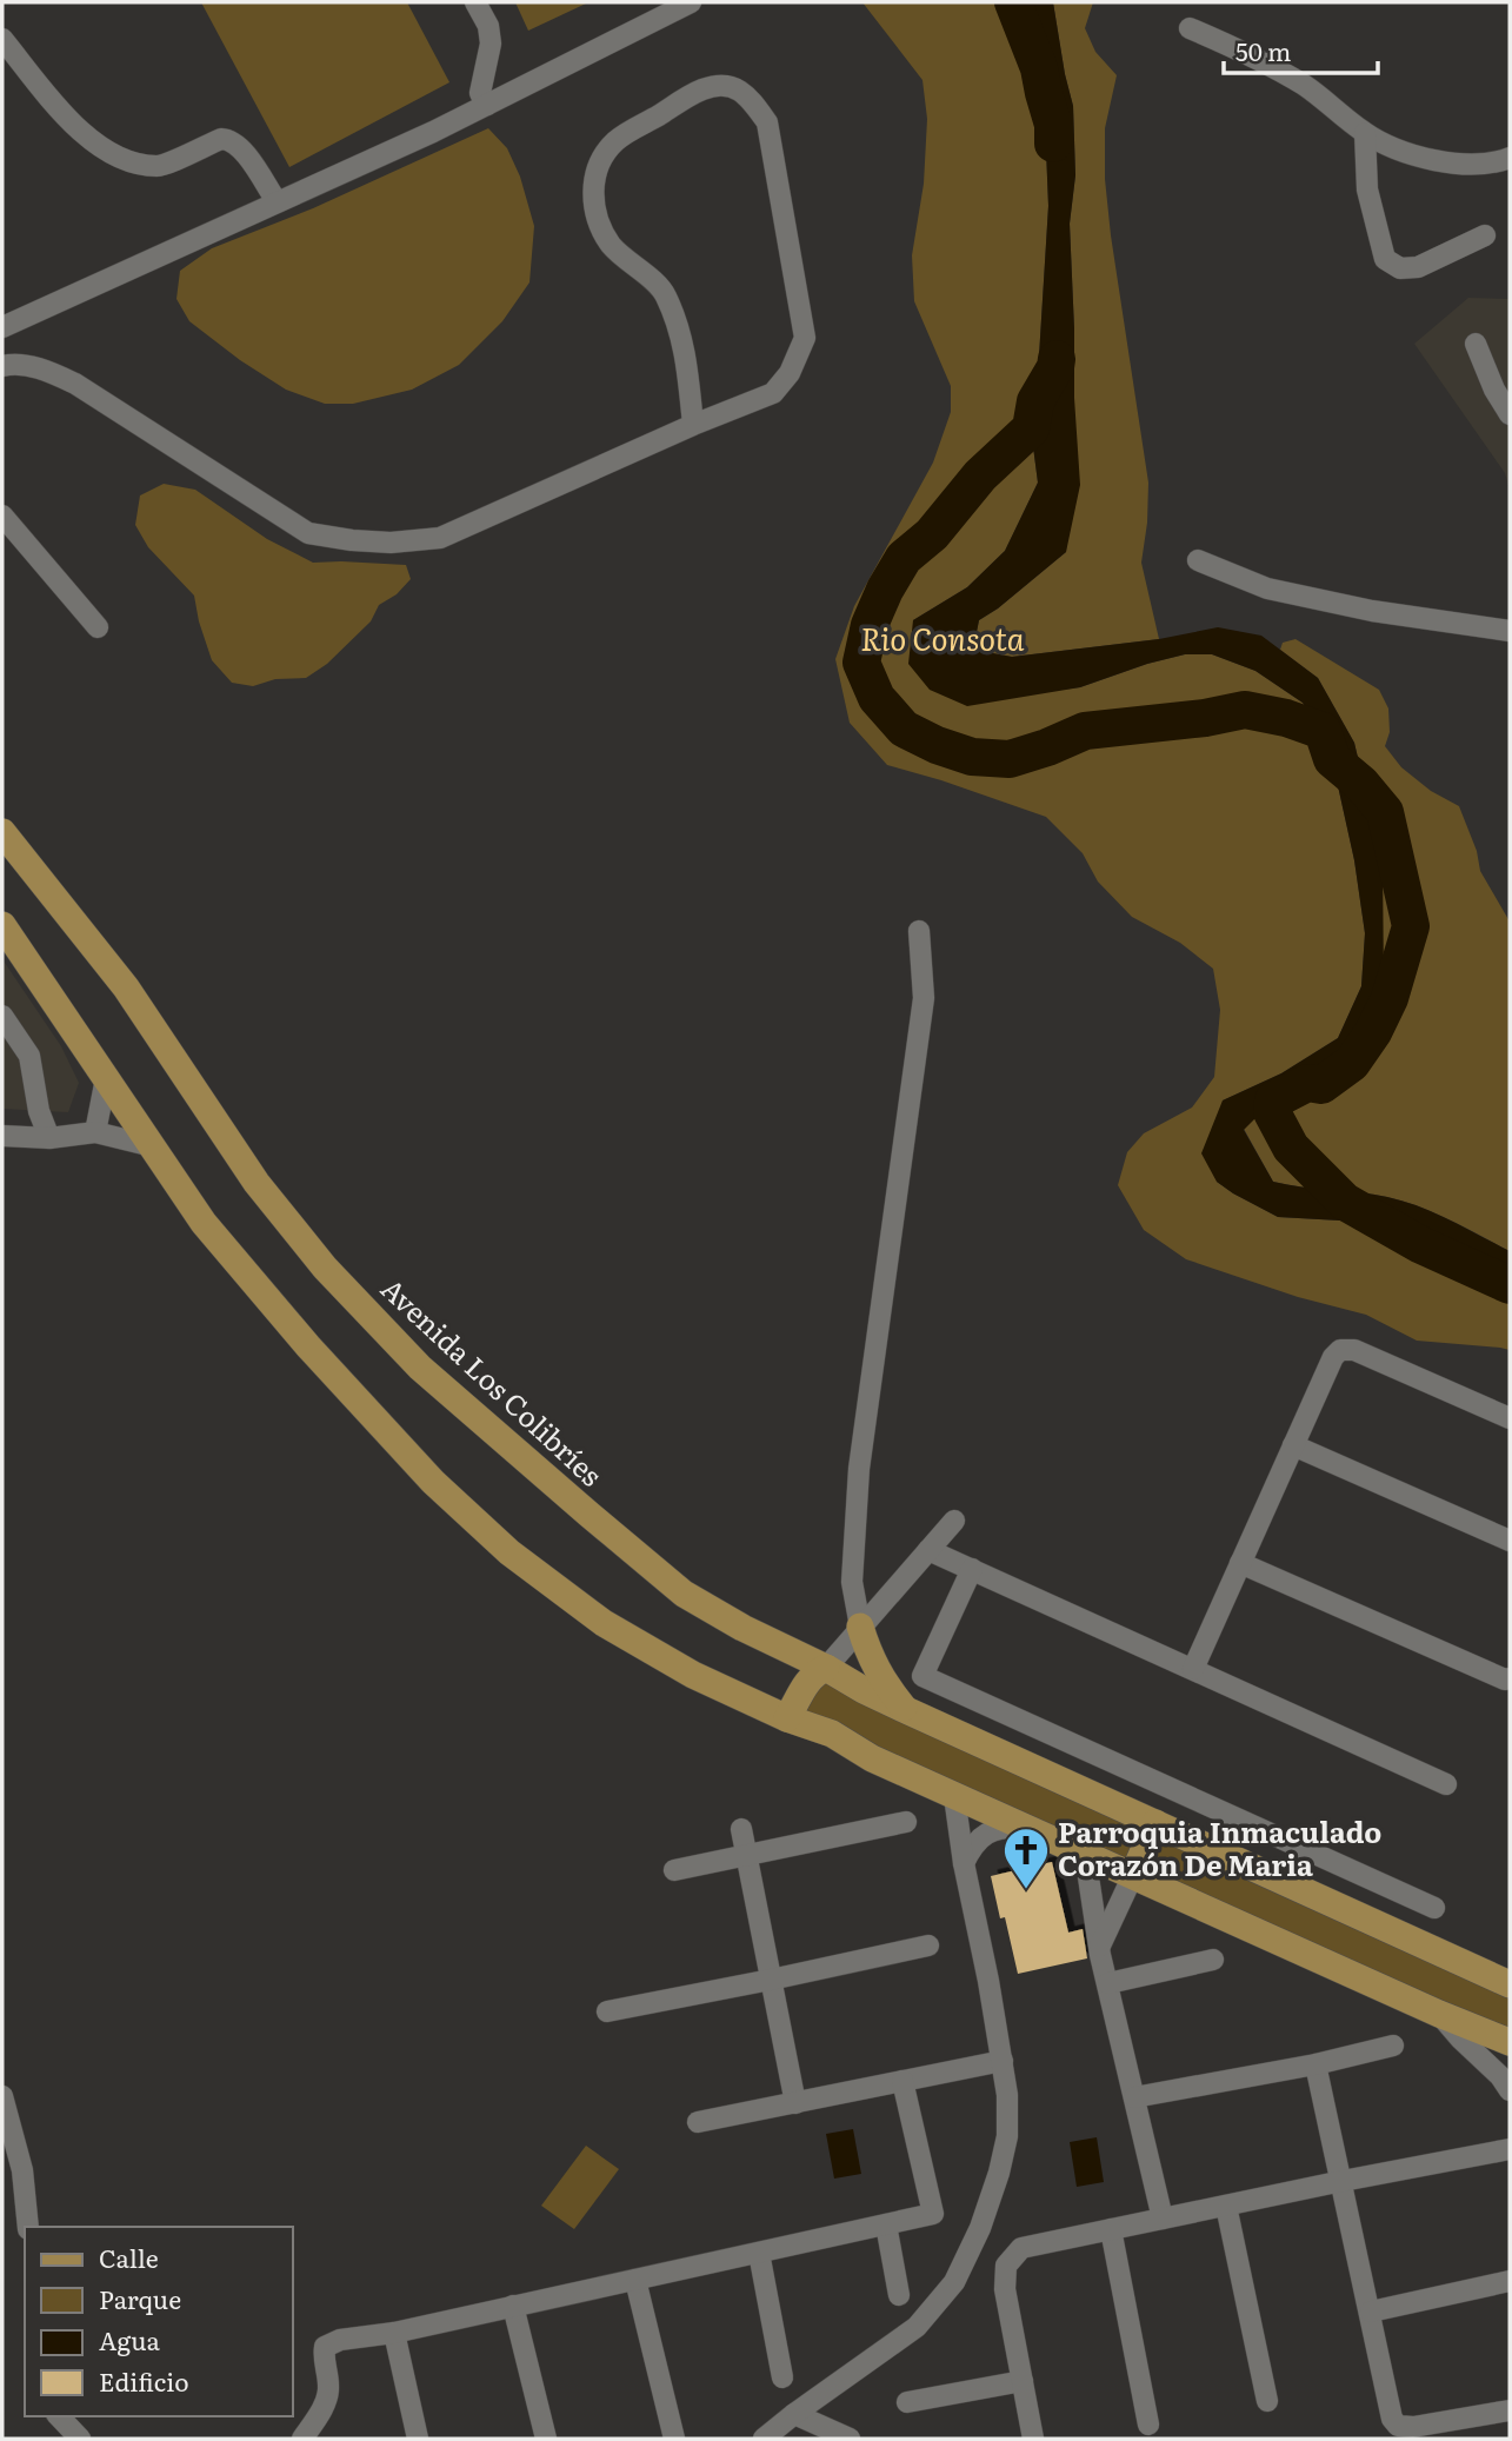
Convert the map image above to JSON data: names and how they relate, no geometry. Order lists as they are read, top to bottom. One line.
{"streets":{"main road":["Avenida Los Colibríes"]},"water":["Rio Consota"],"places":{"church":["Parroquia Inmaculado Corazón De Maria"]},"legend":["Calle","Parque","Agua","Edificio"],"scale_bar":"50 m"}
